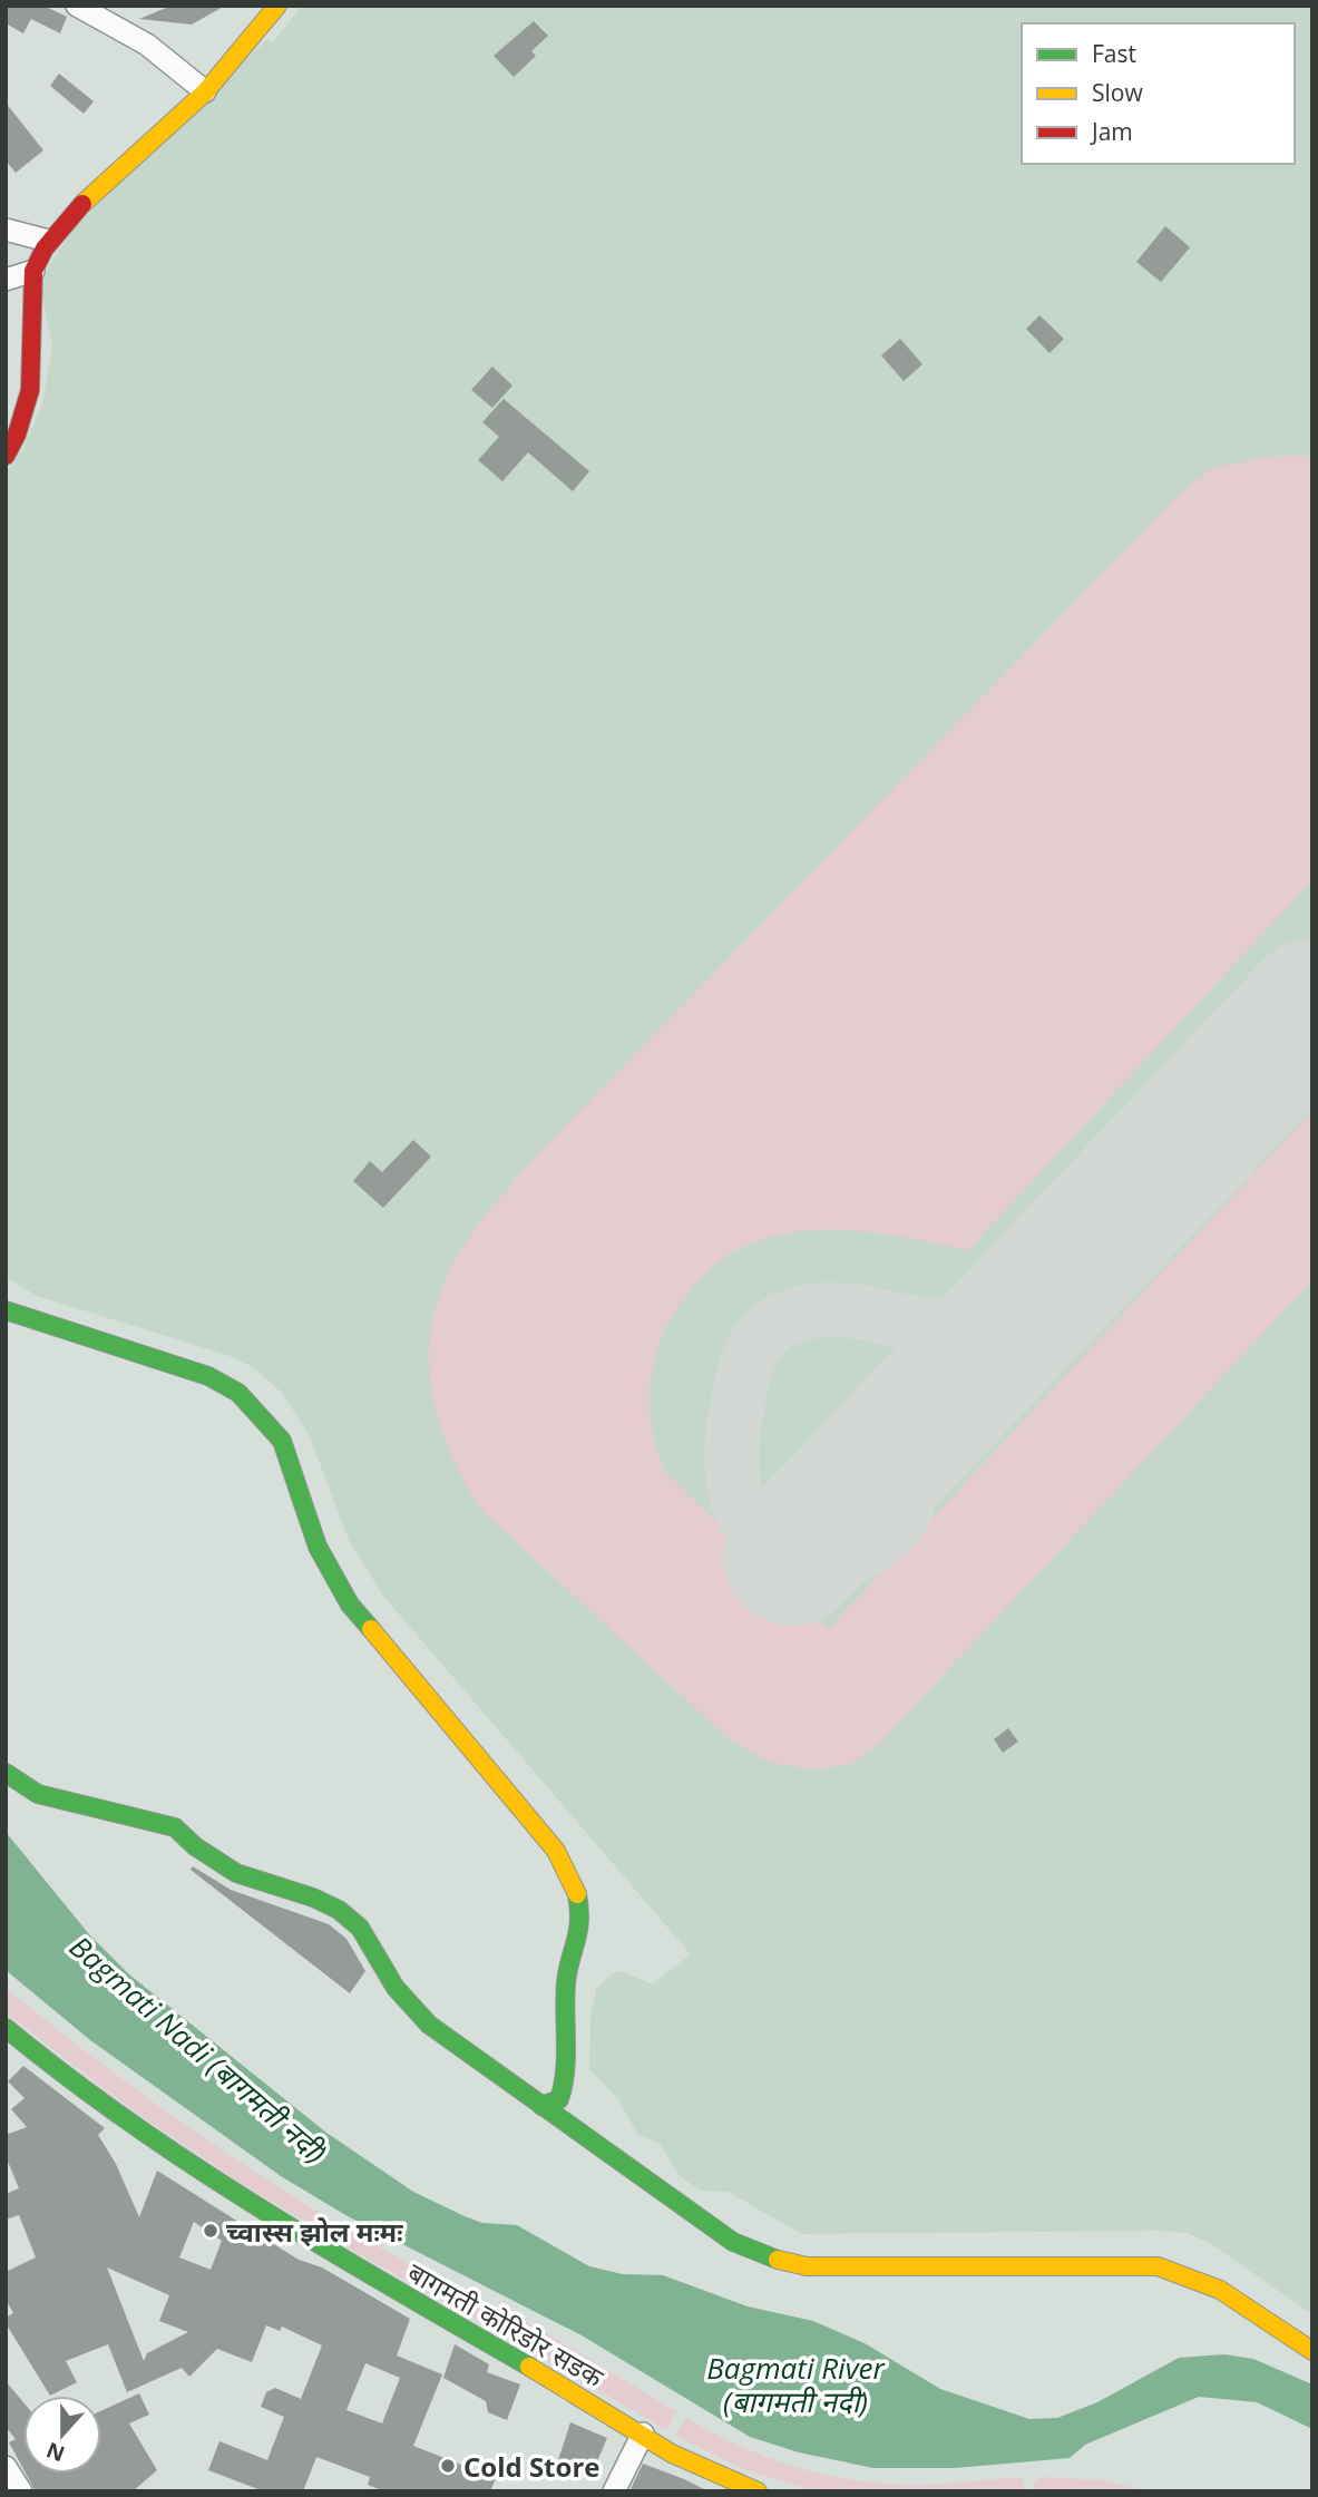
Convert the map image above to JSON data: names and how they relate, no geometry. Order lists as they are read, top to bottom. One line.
{"streets":{"main road":["बागमती कोरिडोर सडक"]},"water":["Bagmati Nadi (बागमती नदी)","Bagmati River (बागमती नदी)"],"places":["च्वास्स झोल मःमः","Cold Store"],"legend":["Fast","Slow","Jam"],"north":"bottom"}
